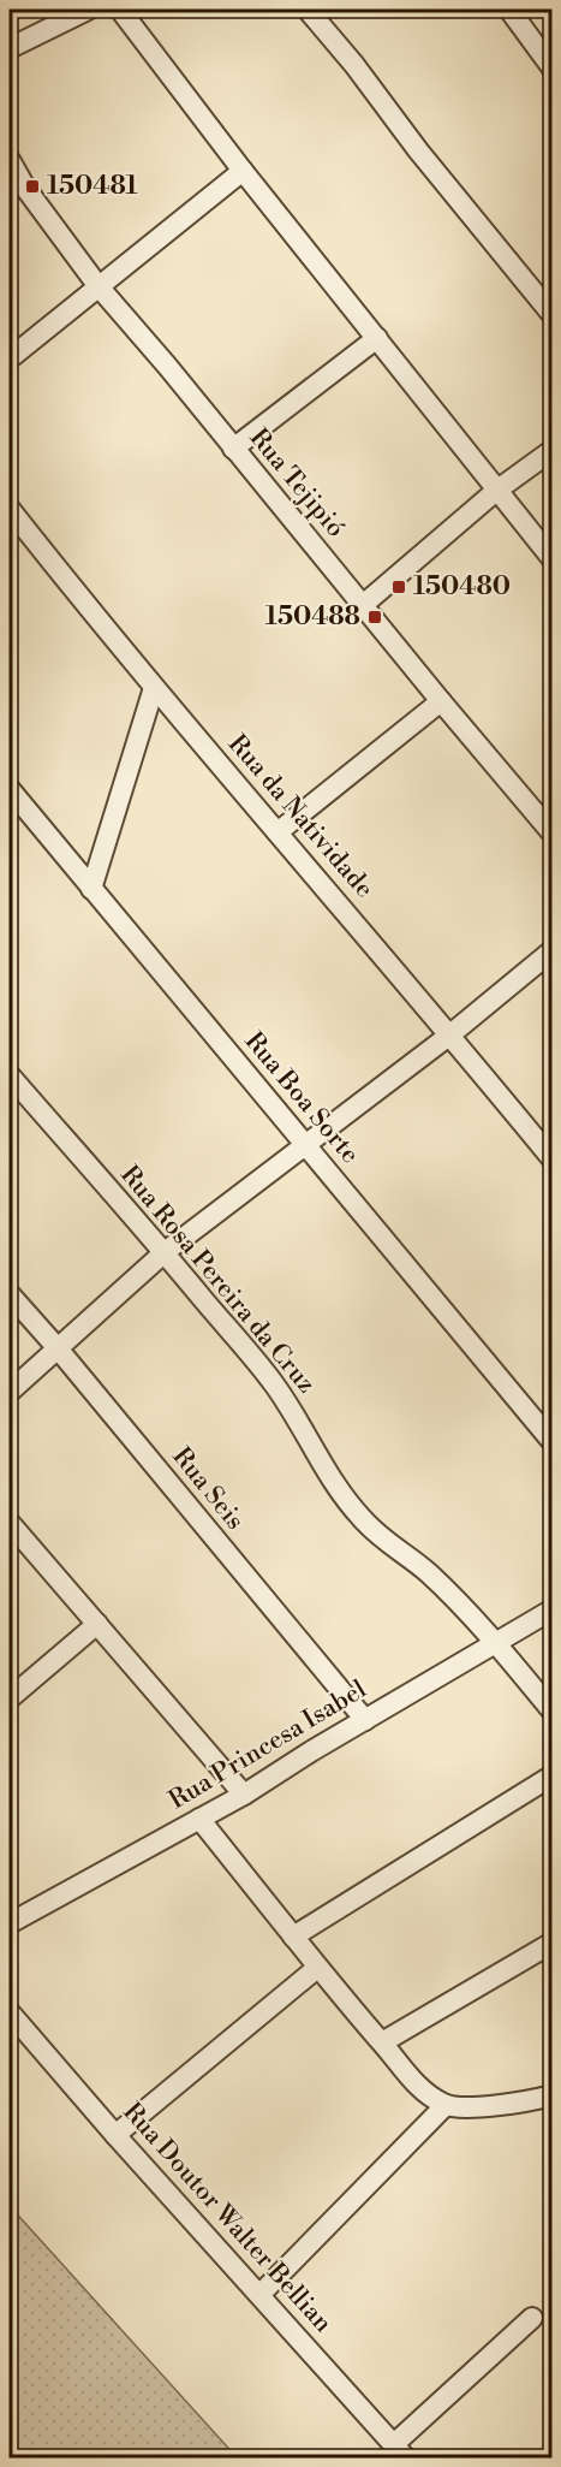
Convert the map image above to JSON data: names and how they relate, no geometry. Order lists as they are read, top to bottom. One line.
{"streets":{"street":["Rua Tejipió","Rua da Natividade","Rua Boa Sorte","Rua Rosa Pereira da Cruz","Rua Seis","Rua Princesa Isabel","Rua Doutor Walter Bellian"]},"crossings":[["Rua Rosa Pereira da Cruz","Rua Princesa Isabel"],["Rua Seis","Rua Princesa Isabel"]],"places":{"transit":["150481","150480","150488"]}}
